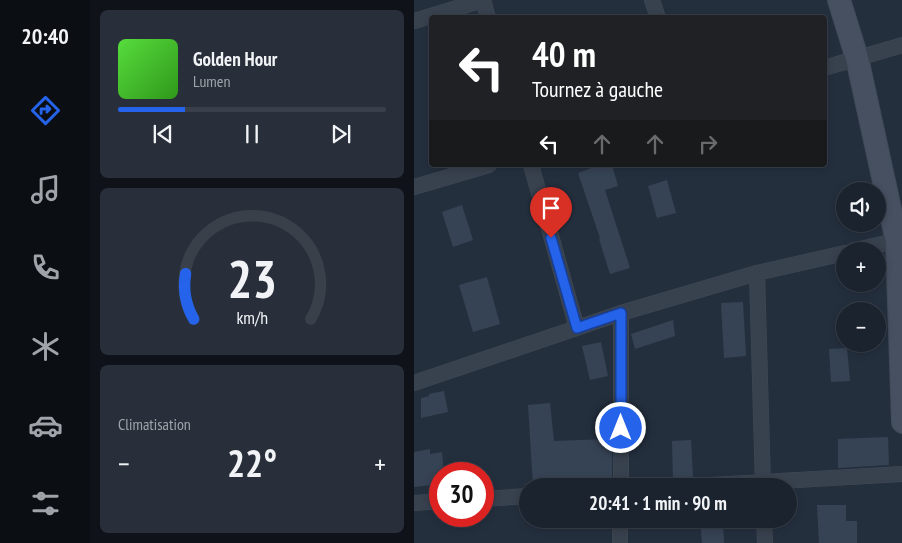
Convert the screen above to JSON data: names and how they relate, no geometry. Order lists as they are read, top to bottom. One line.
{"page":{"tabs":"20:40","turn":["40 m","Tournez à gauche"],"song":["Golden Hour","Lumen"],"map_buttons":["+","−"],"tile":"Climatisation","heat":["−","22°","+"],"limit":"30","trip":"20:41 · 1 min · 90 m","gauge":["23","km/h"]}}
